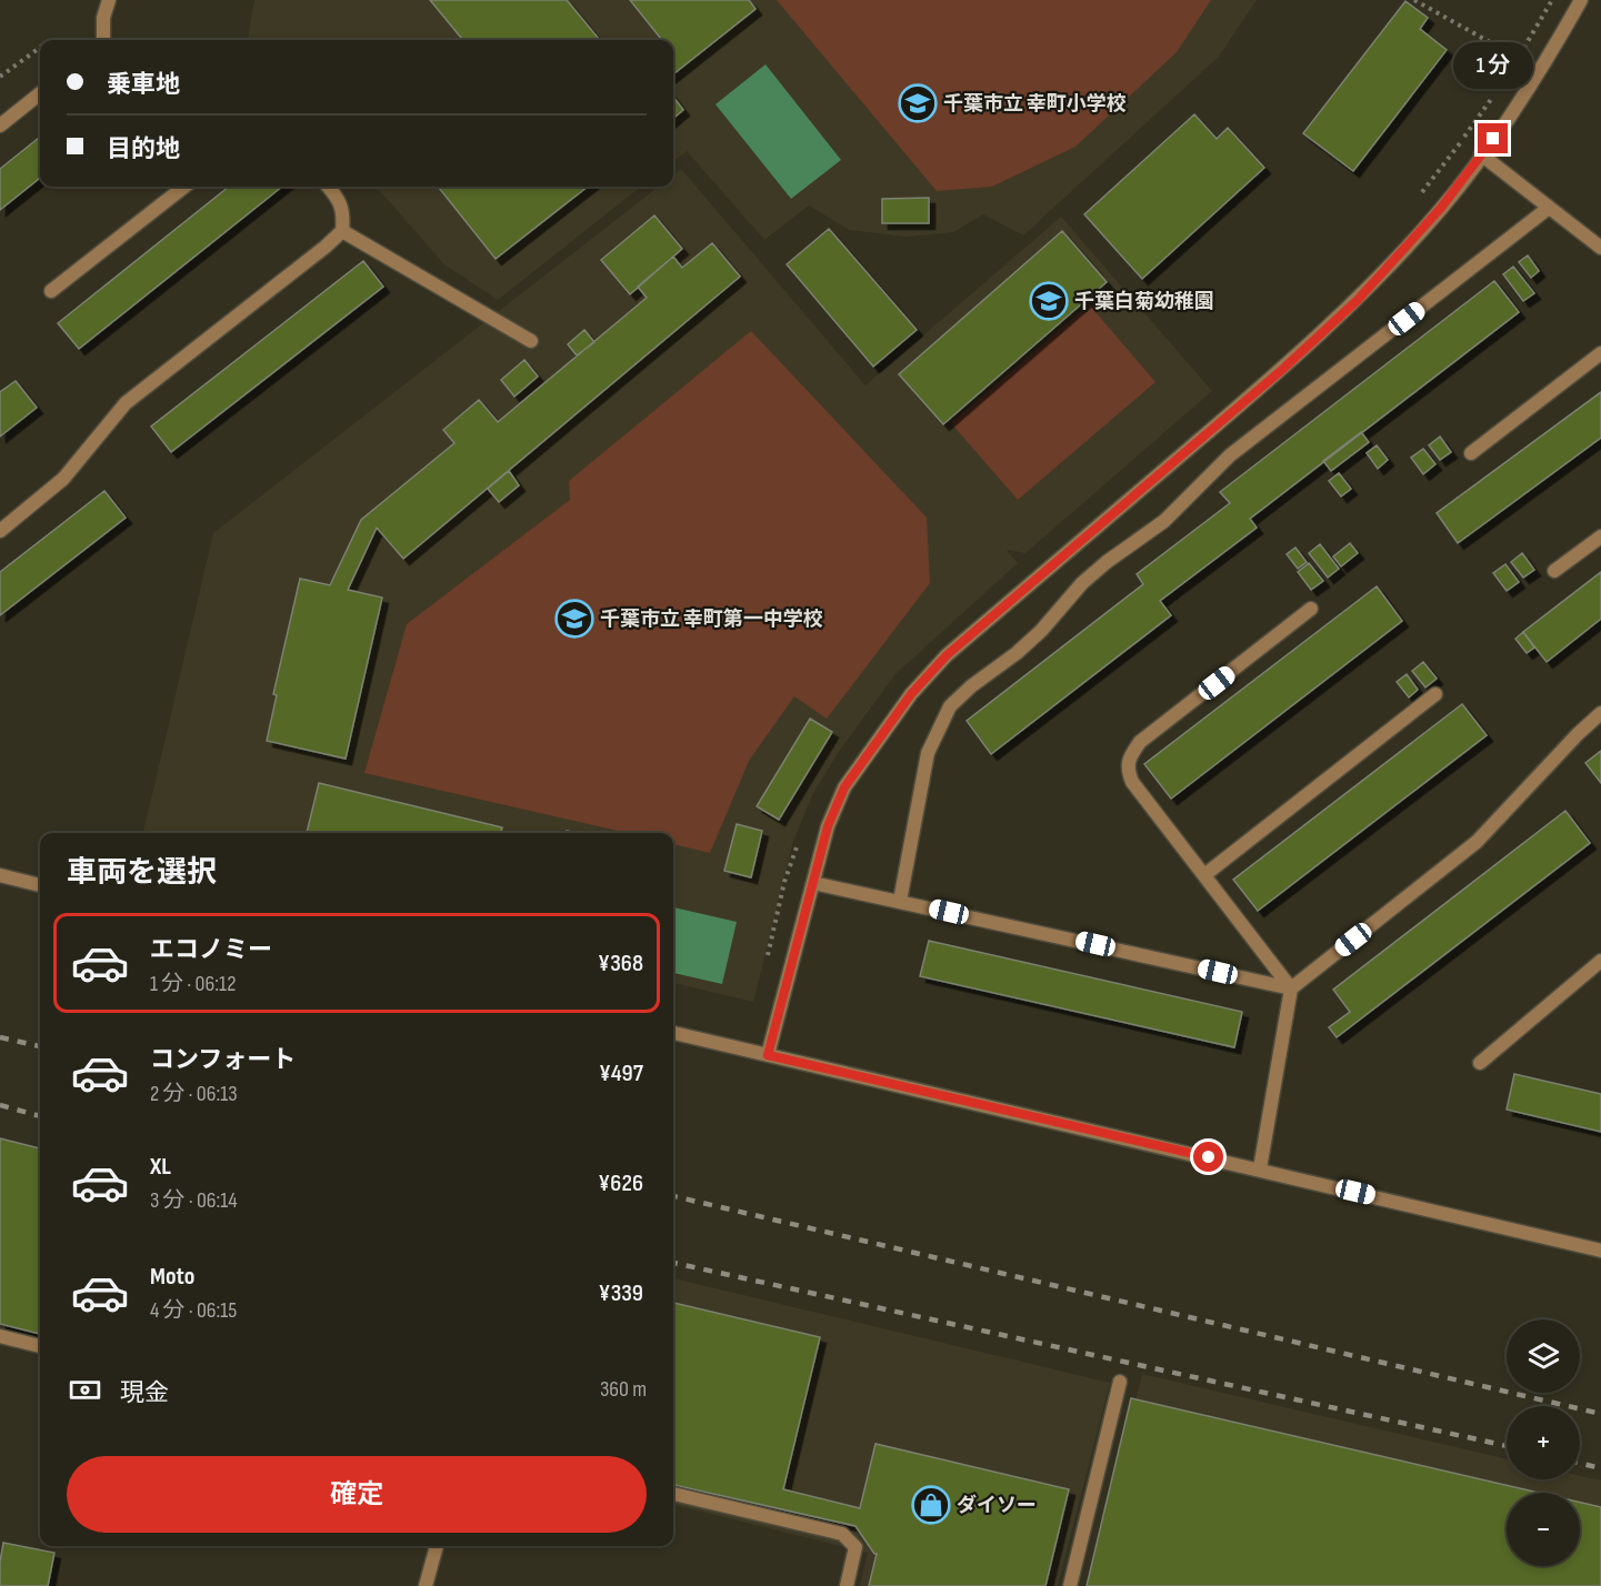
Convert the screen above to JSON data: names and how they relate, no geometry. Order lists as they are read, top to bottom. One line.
{"places":{"school or university":["千葉市立 幸町小学校","千葉白菊幼稚園","千葉市立 幸町第一中学校"],"shop":["ダイソー"]},"page":{"banner":["乗車地","目的地"],"bubble":"1 分","heading":"車両を選択","list":[{"name":"エコノミー","note":"1 分 · 06:12","value":"¥368"},{"name":"コンフォート","note":"2 分 · 06:13","value":"¥497"},{"name":"XL","note":"3 分 · 06:14","value":"¥626"},{"name":"Moto","note":"4 分 · 06:15","value":"¥339"}],"map_buttons":["+","−"],"pay":["現金","360 m"],"buttons":"確定"}}
